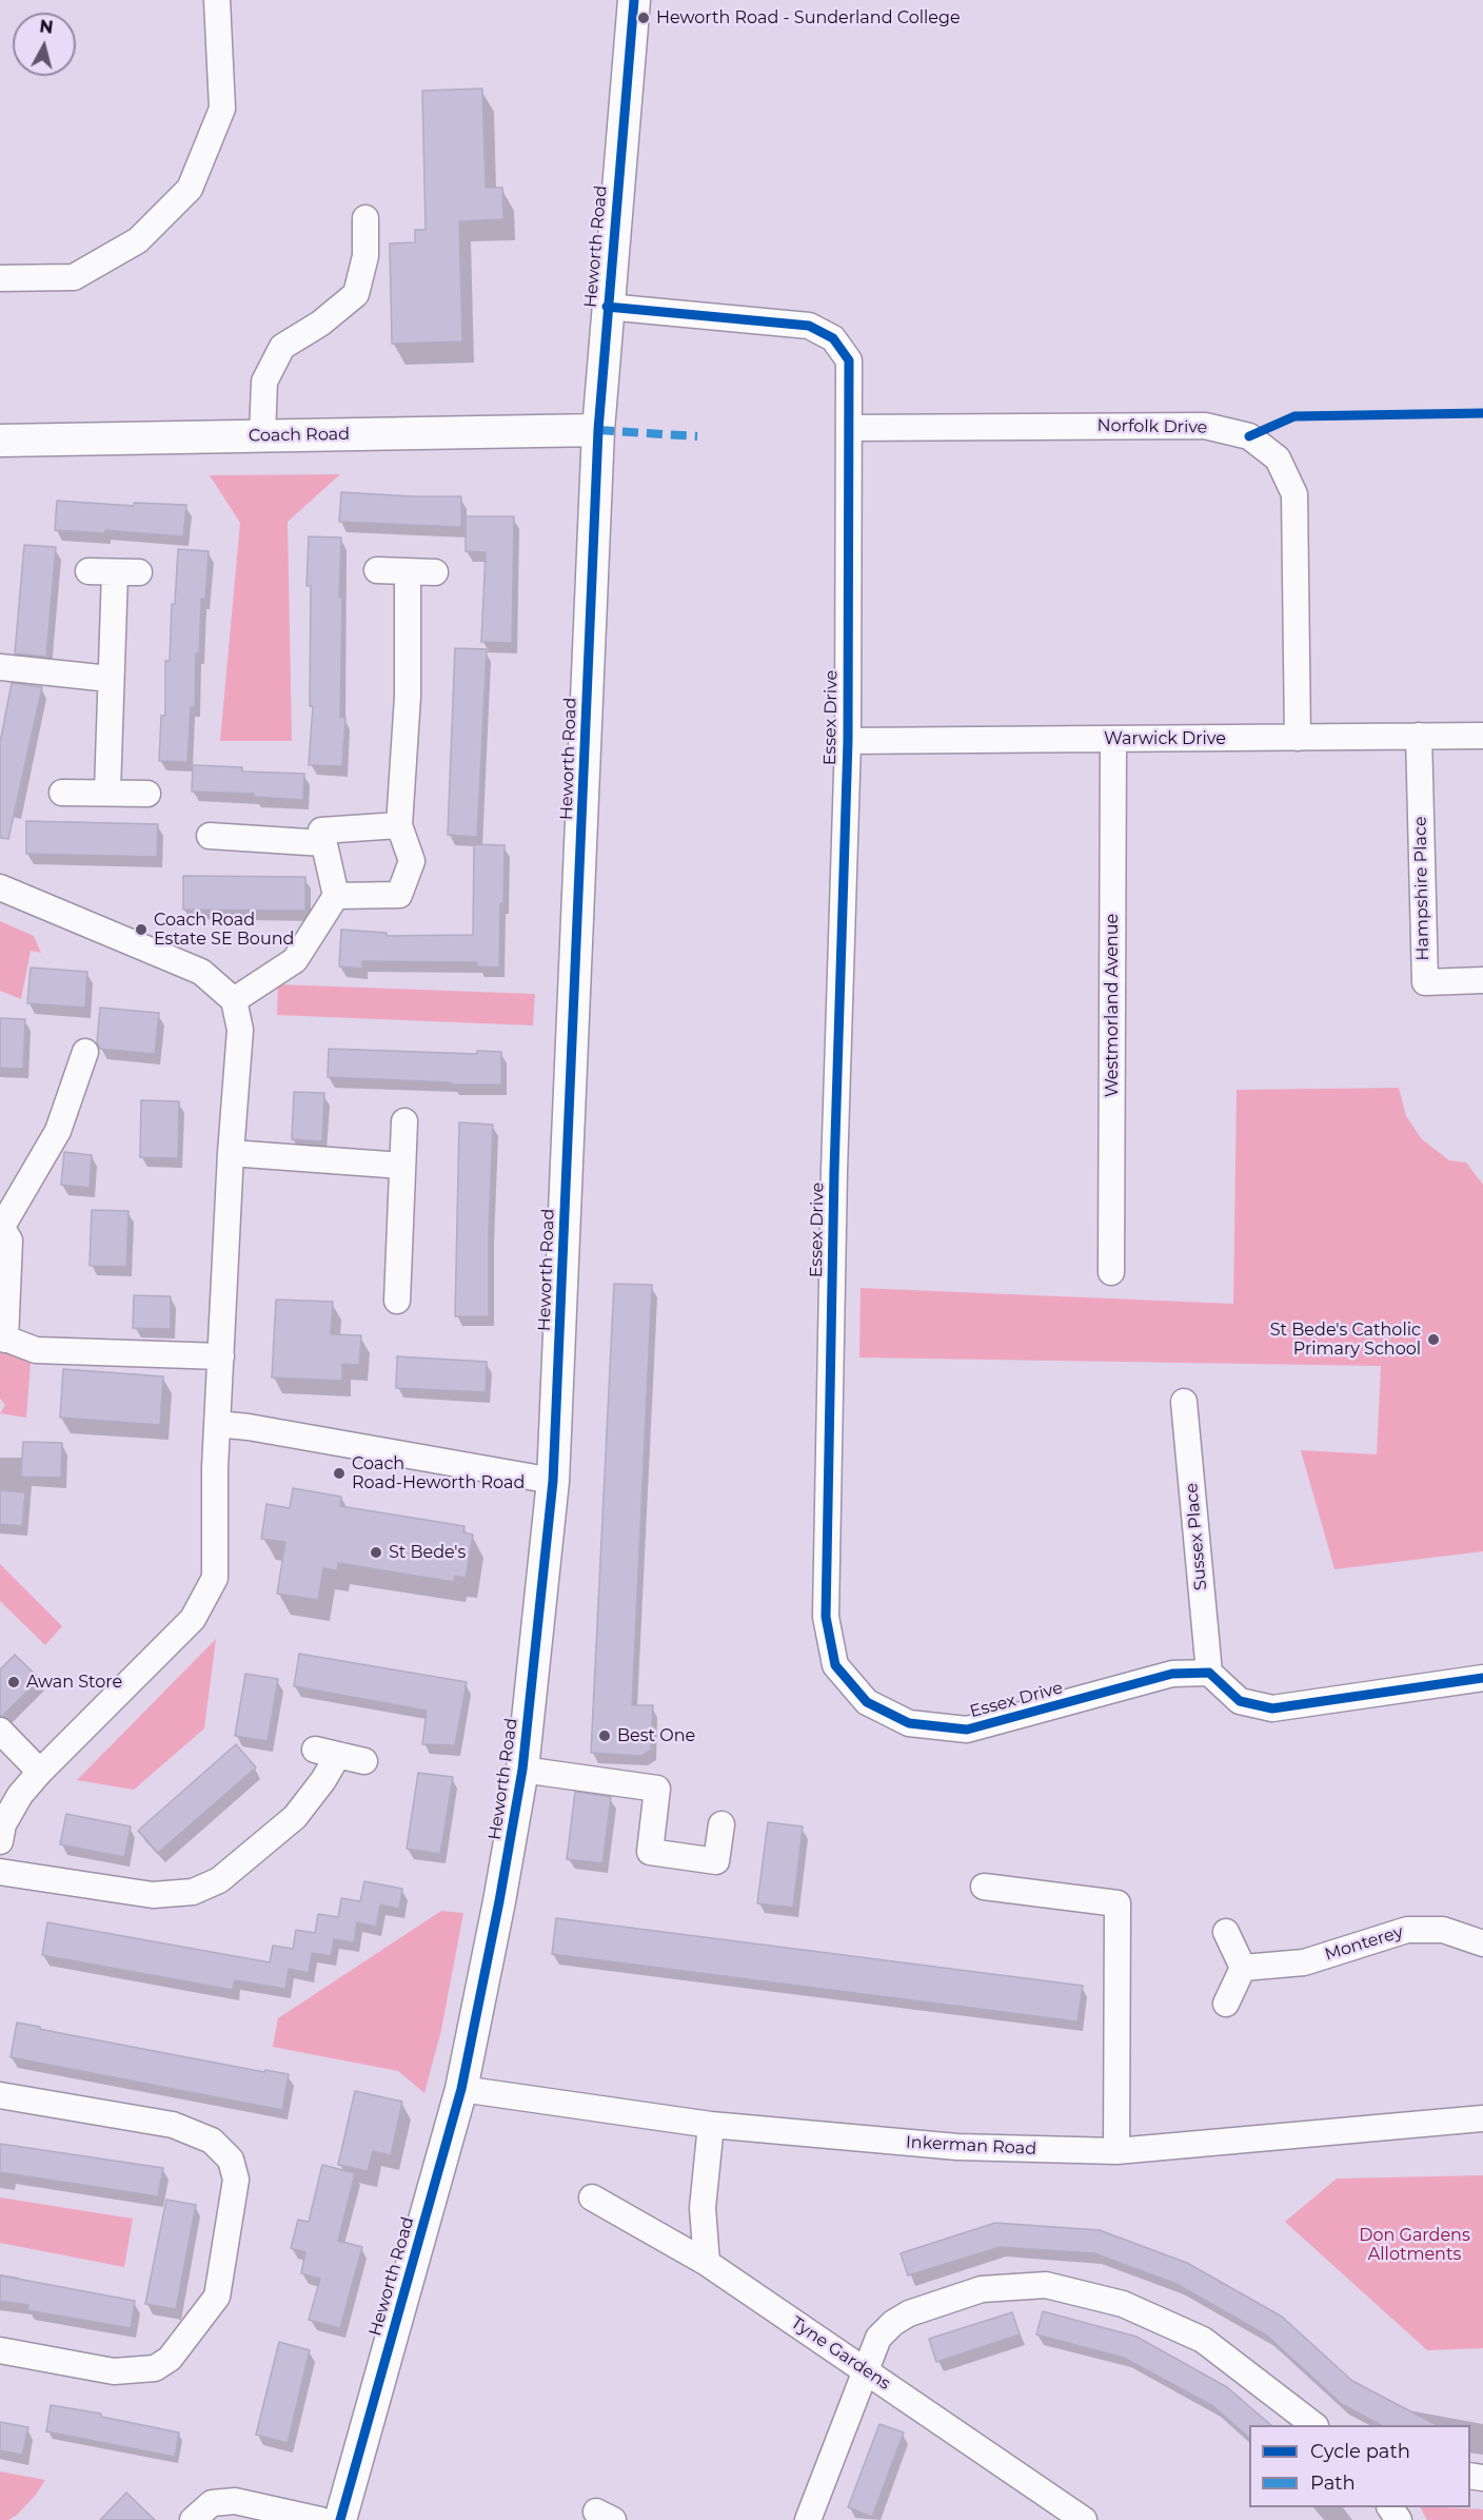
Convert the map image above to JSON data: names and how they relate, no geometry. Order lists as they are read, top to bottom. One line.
{"streets":{"street":["Heworth Road","Norfolk Drive","Coach Road","Essex Drive","Warwick Drive","Hampshire Place","Westmorland Avenue","Sussex Place","Monterey","Inkerman Road","Tyne Gardens"]},"crossings":[["Heworth Road","Coach Road"],["Heworth Road","Essex Drive"],["Heworth Road","Inkerman Road"],["Norfolk Drive","Essex Drive"],["Norfolk Drive","Warwick Drive"],["Essex Drive","Warwick Drive"],["Essex Drive","Sussex Place"],["Warwick Drive","Hampshire Place"],["Warwick Drive","Westmorland Avenue"]],"parks":["Don Gardens Allotments"],"places":["Heworth Road - Sunderland College","Coach Road Estate SE Bound","St Bede's Catholic Primary School","Coach Road-Heworth Road","St Bede's","Awan Store","Best One"],"legend":["Cycle path","Path"],"north":"top"}
